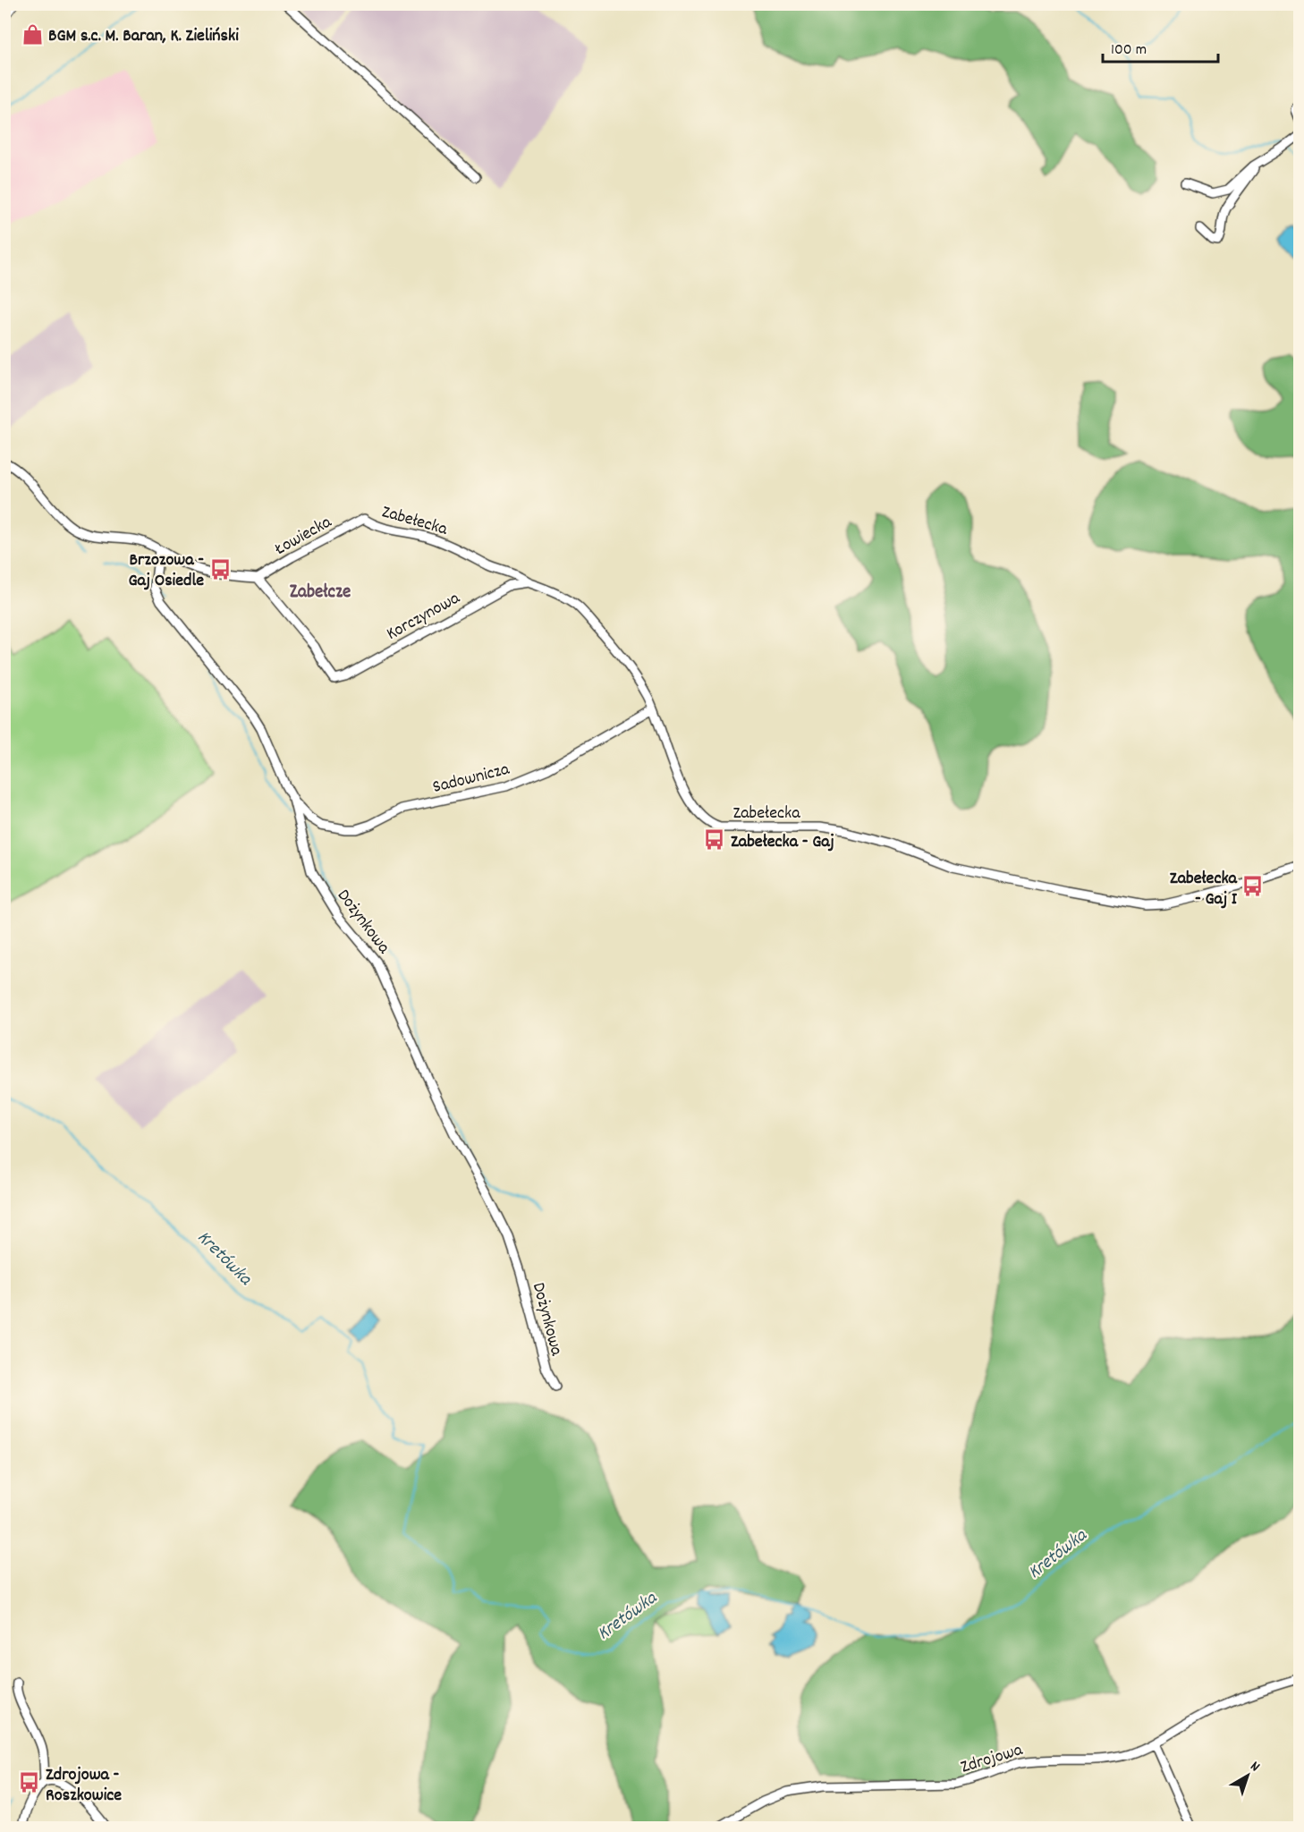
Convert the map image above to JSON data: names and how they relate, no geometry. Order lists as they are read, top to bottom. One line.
{"streets":{"street":["Zabełecka","Łowiecka","Korczynowa","Sadownicza","Dożynkowa","Zdrojowa"]},"crossings":[["Zabełecka","Łowiecka"],["Zabełecka","Korczynowa"],["Zabełecka","Sadownicza"],["Łowiecka","Korczynowa"],["Sadownicza","Dożynkowa"]],"districts":["Zabełcze"],"water":["Kretówka"],"places":{"shop":["BGM s.c. M. Baran, K. Zieliński"],"bus stop":["Brzozowa - Gaj Osiedle","Zabełecka - Gaj","Zabełecka - Gaj I","Zdrojowa - Roszkowice"]},"scale_bar":"100 m","north":"top right"}
